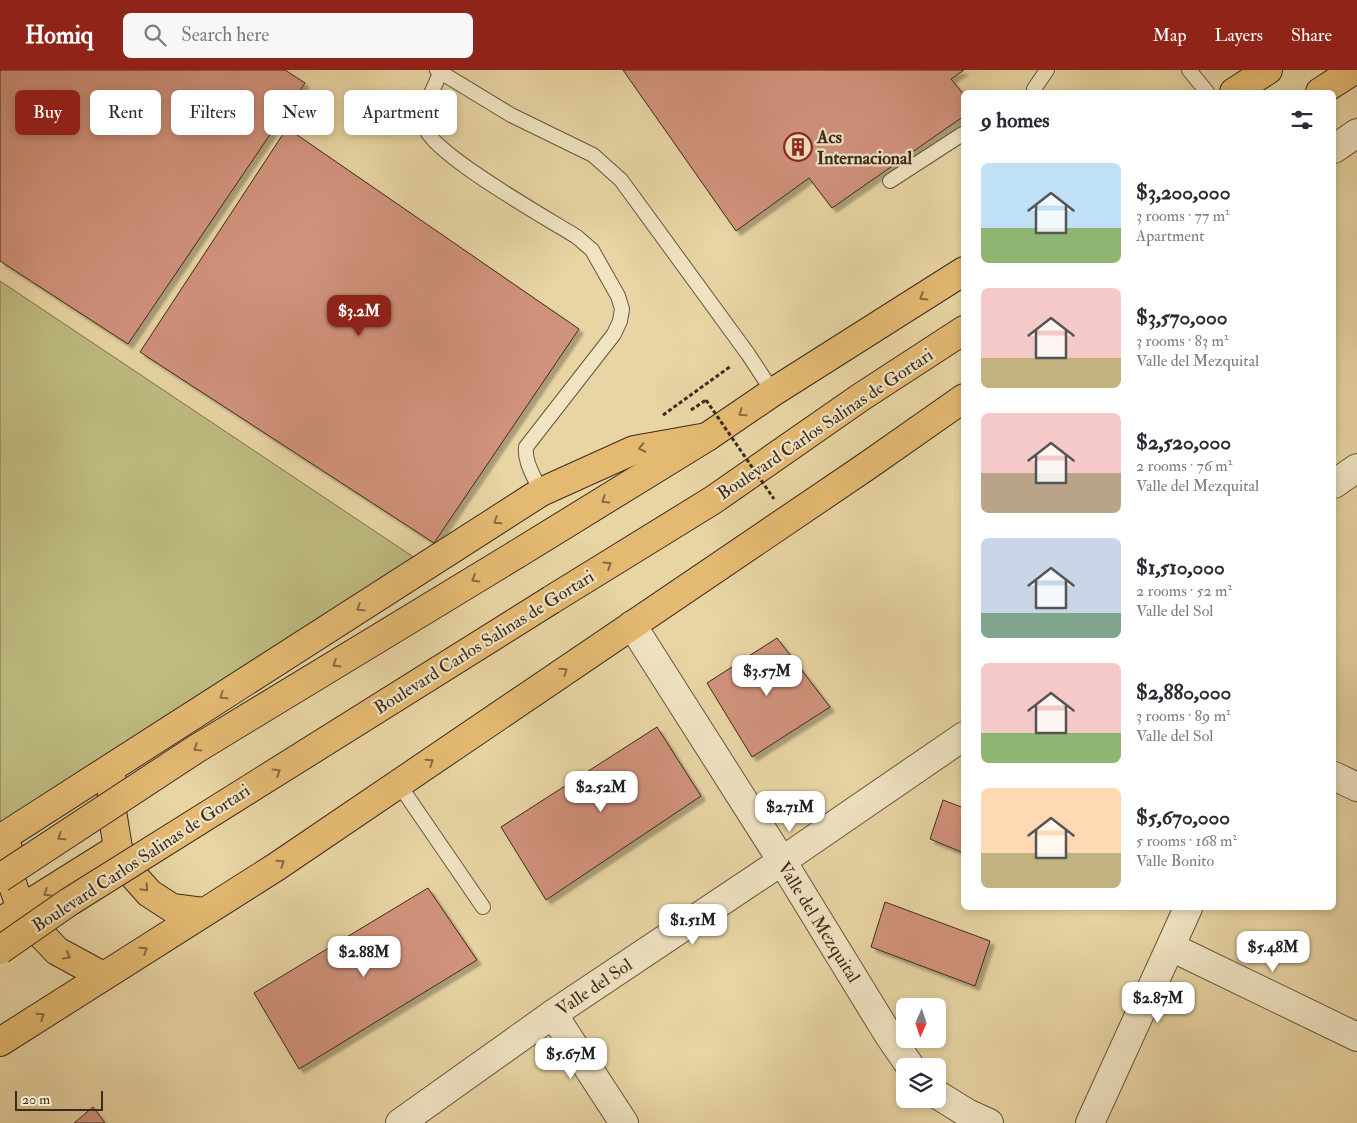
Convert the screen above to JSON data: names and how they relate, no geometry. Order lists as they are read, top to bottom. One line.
{"streets":{"main road":["Boulevard Carlos Salinas de Gortari"],"street":["Valle del Mezquital","Valle del Sol"]},"crossings":[["Valle del Mezquital","Valle del Sol"]],"places":{"building":["Acs Internacional"]},"scale_bar":"20 m","north":"bottom","page":{"header":"Homiq","search":"Search here","nav":["Map","Layers","Share"],"chip":["Buy","Rent","Filters","New","Apartment"],"heading":"9 homes","list":[{"name":"$3,200,000","note":"3 rooms · 77 m² · Apartment"},{"name":"$3,570,000","note":"3 rooms · 83 m² · Valle del Mezquital"},{"name":"$2,520,000","note":"2 rooms · 76 m² · Valle del Mezquital"},{"name":"$1,510,000","note":"2 rooms · 52 m² · Valle del Sol"},{"name":"$2,880,000","note":"3 rooms · 89 m² · Valle del Sol"},{"name":"$5,670,000","note":"5 rooms · 168 m² · Valle Bonito"}],"price":["$3.2M","$3.57M","$2.52M","$2.71M","$1.51M","$5.48M","$2.88M","$2.87M","$5.67M"],"scale":"20 m"}}
